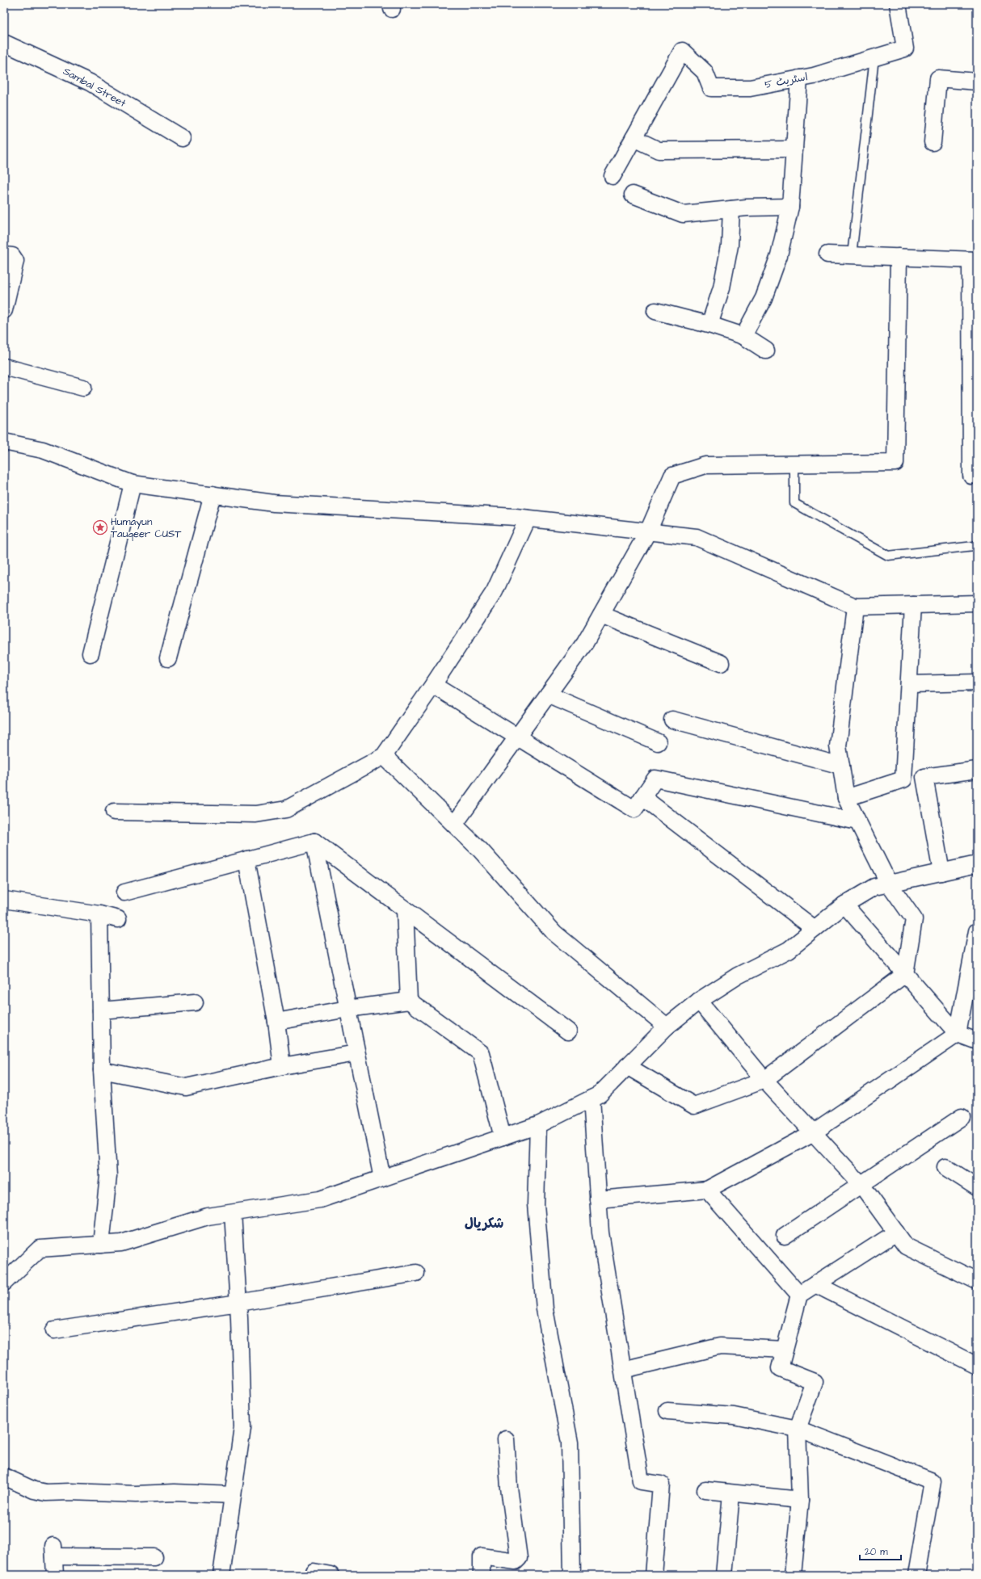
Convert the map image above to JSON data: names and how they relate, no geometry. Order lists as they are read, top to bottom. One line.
{"streets":{"street":["اسٹریٹ 5","Sambal Street"]},"districts":["شکریال"],"places":{"place":["Humayun Tauqeer CUST"]},"scale_bar":"20 m"}
